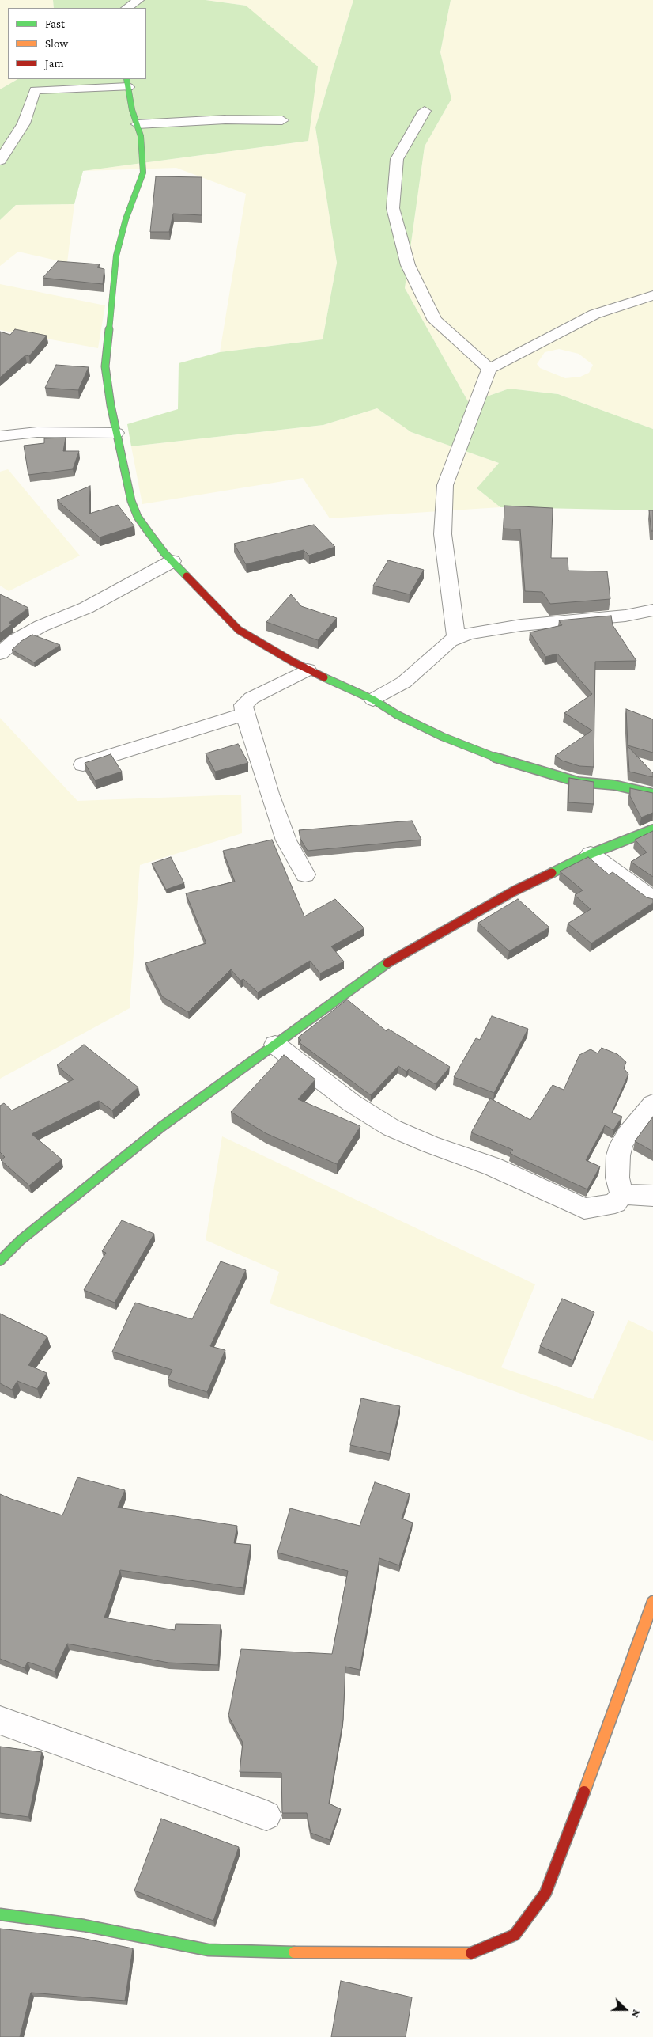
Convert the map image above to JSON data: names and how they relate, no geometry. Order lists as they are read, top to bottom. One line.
{"legend":["Fast","Slow","Jam"],"north":"right"}
